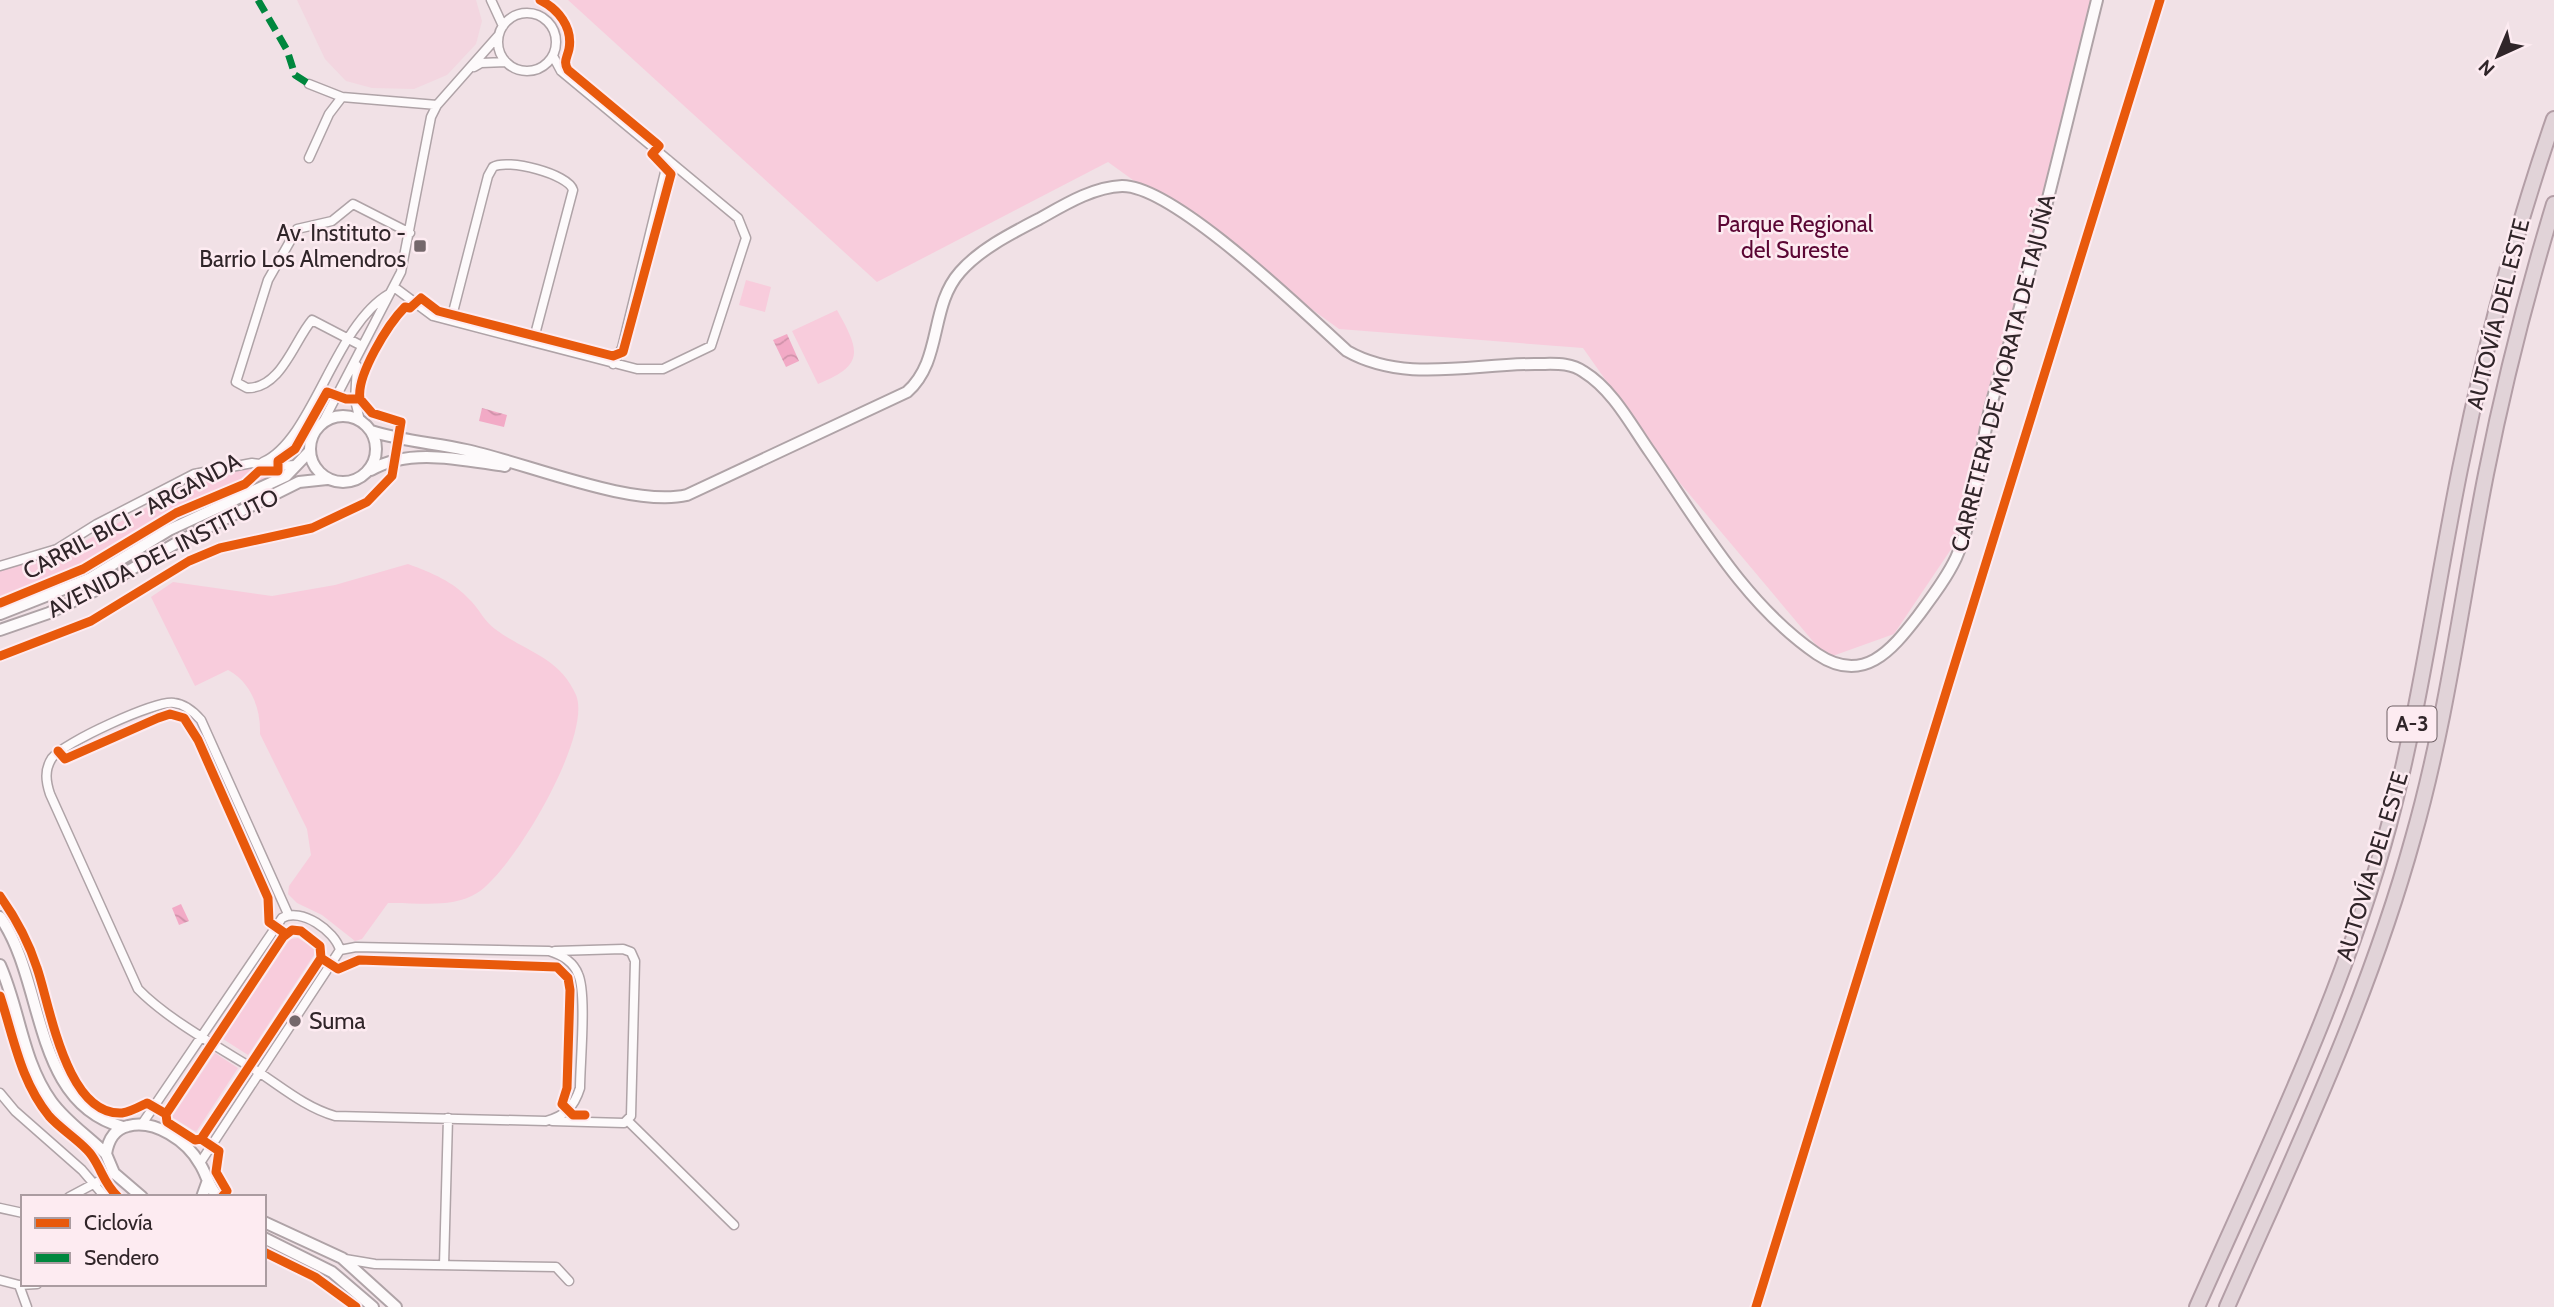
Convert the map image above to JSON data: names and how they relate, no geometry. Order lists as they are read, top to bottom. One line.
{"streets":{"highway":["AUTOVÍA DEL ESTE","A-3"],"main road":["CARRETERA DE MORATA DE TAJUÑA","AVENIDA DEL INSTITUTO"],"cycle path":["CARRIL BICI - ARGANDA"]},"crossings":[["CARRETERA DE MORATA DE TAJUÑA","AVENIDA DEL INSTITUTO"]],"parks":["Parque Regional del Sureste"],"places":{"transit":["Av. Instituto - Barrio Los Almendros"],"other":["Suma"]},"legend":["Ciclovía","Sendero"],"north":"bottom left"}
